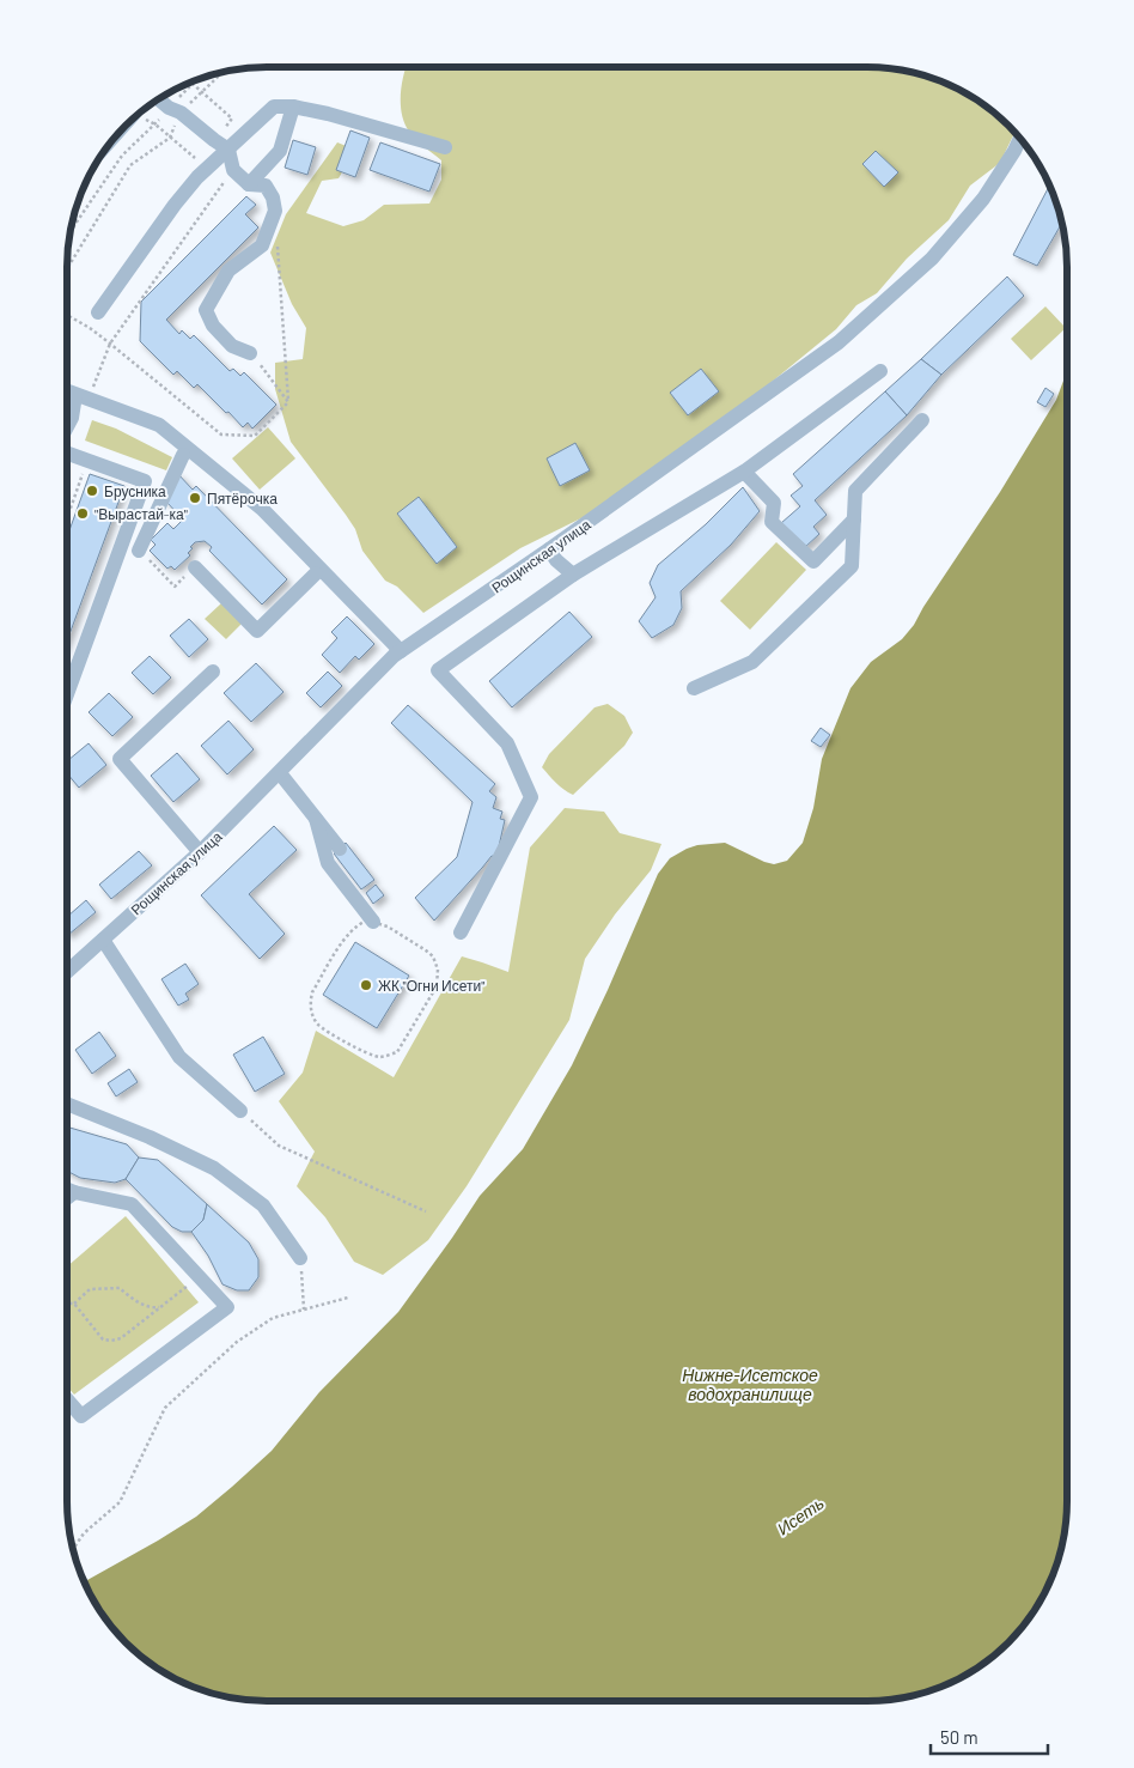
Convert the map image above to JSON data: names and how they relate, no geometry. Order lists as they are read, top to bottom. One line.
{"streets":{"street":["Рощинская улица"]},"water":["Нижне-Исетское водохранилище","Исеть"],"places":["Брусника","Пятёрочка","\"Вырастай-ка\"","ЖК \"Огни Исети\""],"scale_bar":"50 m"}
